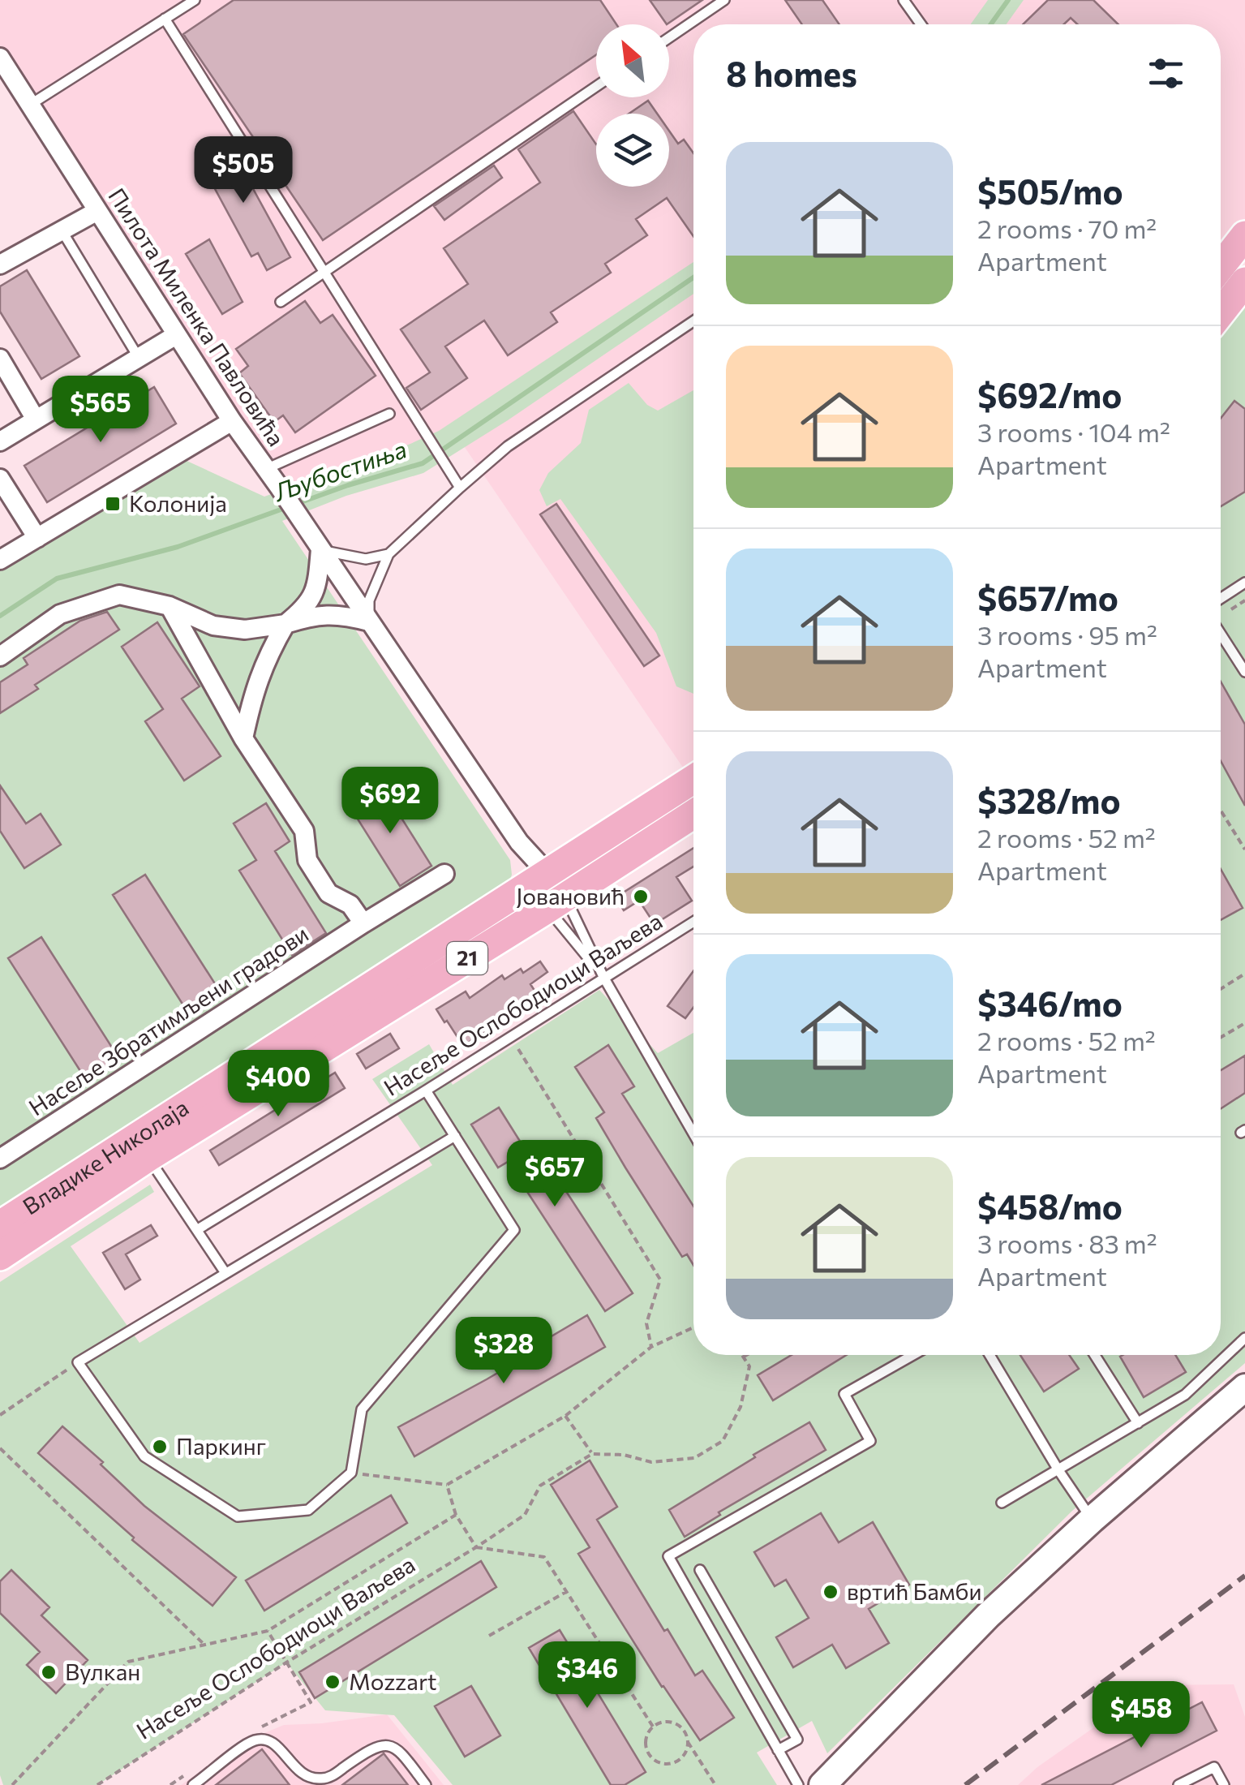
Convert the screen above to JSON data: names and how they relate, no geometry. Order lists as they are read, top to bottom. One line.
{"streets":{"main road":["21","Владике Николаја"],"street":["Пилота Миленка Павловића","Насеље Збратимљени градови"],"lane":["Насеље Ослободиоци Ваљева"]},"crossings":[["Пилота Миленка Павловића","Владике Николаја"]],"water":["Љубостиња"],"places":{"transit":["Колонија"],"other":["Јовановић","Паркинг","вртић Бамби","Вулкан","Mozzart"]},"north":"top left","page":{"heading":"8 homes","list":[{"name":"$505/mo","note":"2 rooms · 70 m² · Apartment"},{"name":"$692/mo","note":"3 rooms · 104 m² · Apartment"},{"name":"$657/mo","note":"3 rooms · 95 m² · Apartment"},{"name":"$328/mo","note":"2 rooms · 52 m² · Apartment"},{"name":"$346/mo","note":"2 rooms · 52 m² · Apartment"},{"name":"$458/mo","note":"3 rooms · 83 m² · Apartment"}],"price":["$505","$565","$692","$400","$657","$328","$346","$458"]}}
